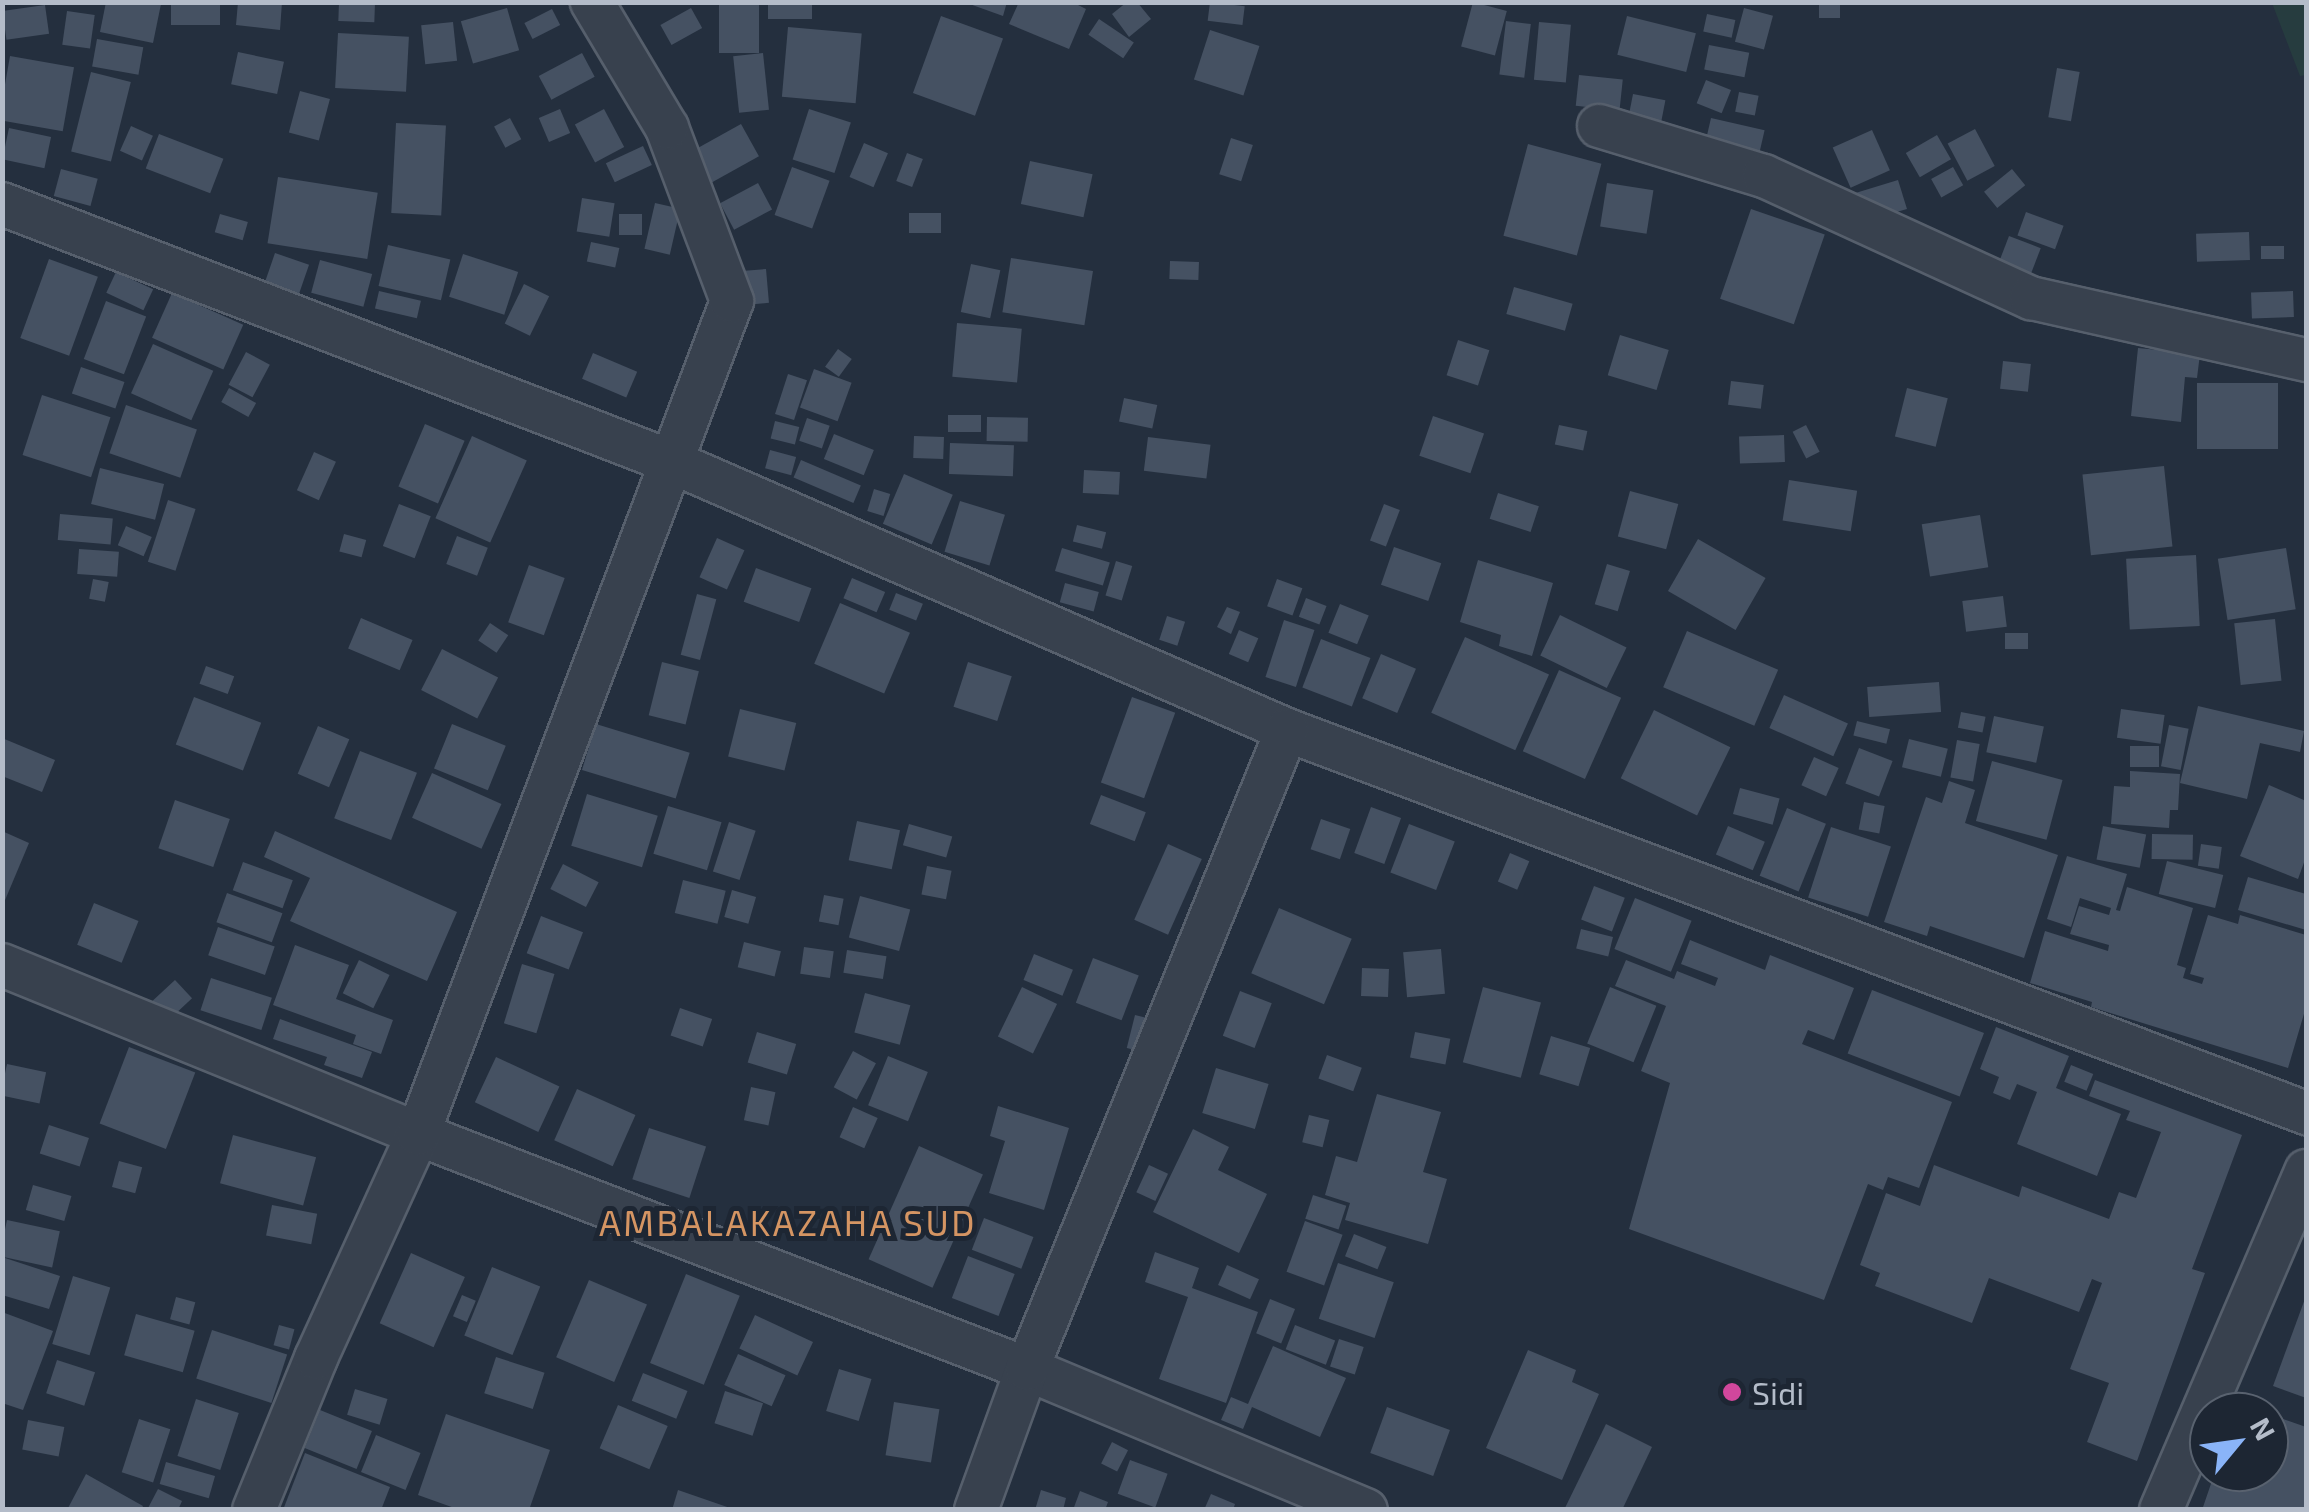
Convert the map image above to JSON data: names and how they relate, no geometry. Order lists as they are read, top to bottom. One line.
{"districts":["AMBALAKAZAHA SUD"],"places":["Sidi"],"north":"top right"}
